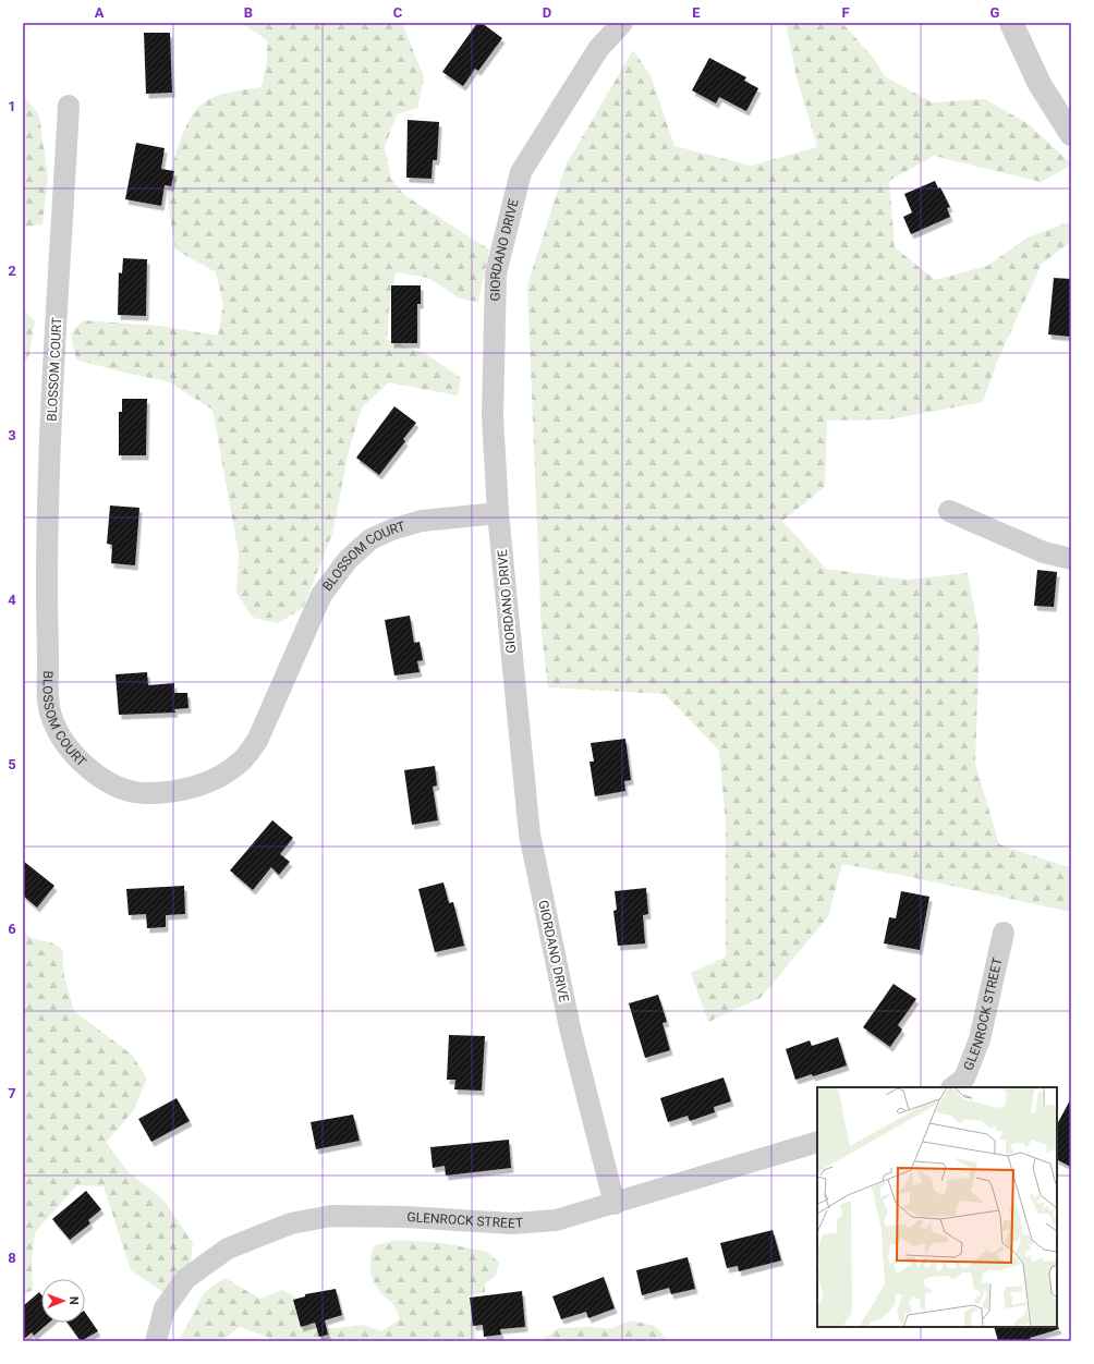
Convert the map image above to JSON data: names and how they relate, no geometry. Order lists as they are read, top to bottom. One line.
{"streets":{"street":["GIORDANO DRIVE","BLOSSOM COURT","GLENROCK STREET"]},"crossings":[["GIORDANO DRIVE","BLOSSOM COURT"],["GIORDANO DRIVE","GLENROCK STREET"]],"north":"right","grid":{"columns":["A","B","C","D","E","F","G"],"rows":["1","2","3","4","5","6","7","8"]}}
